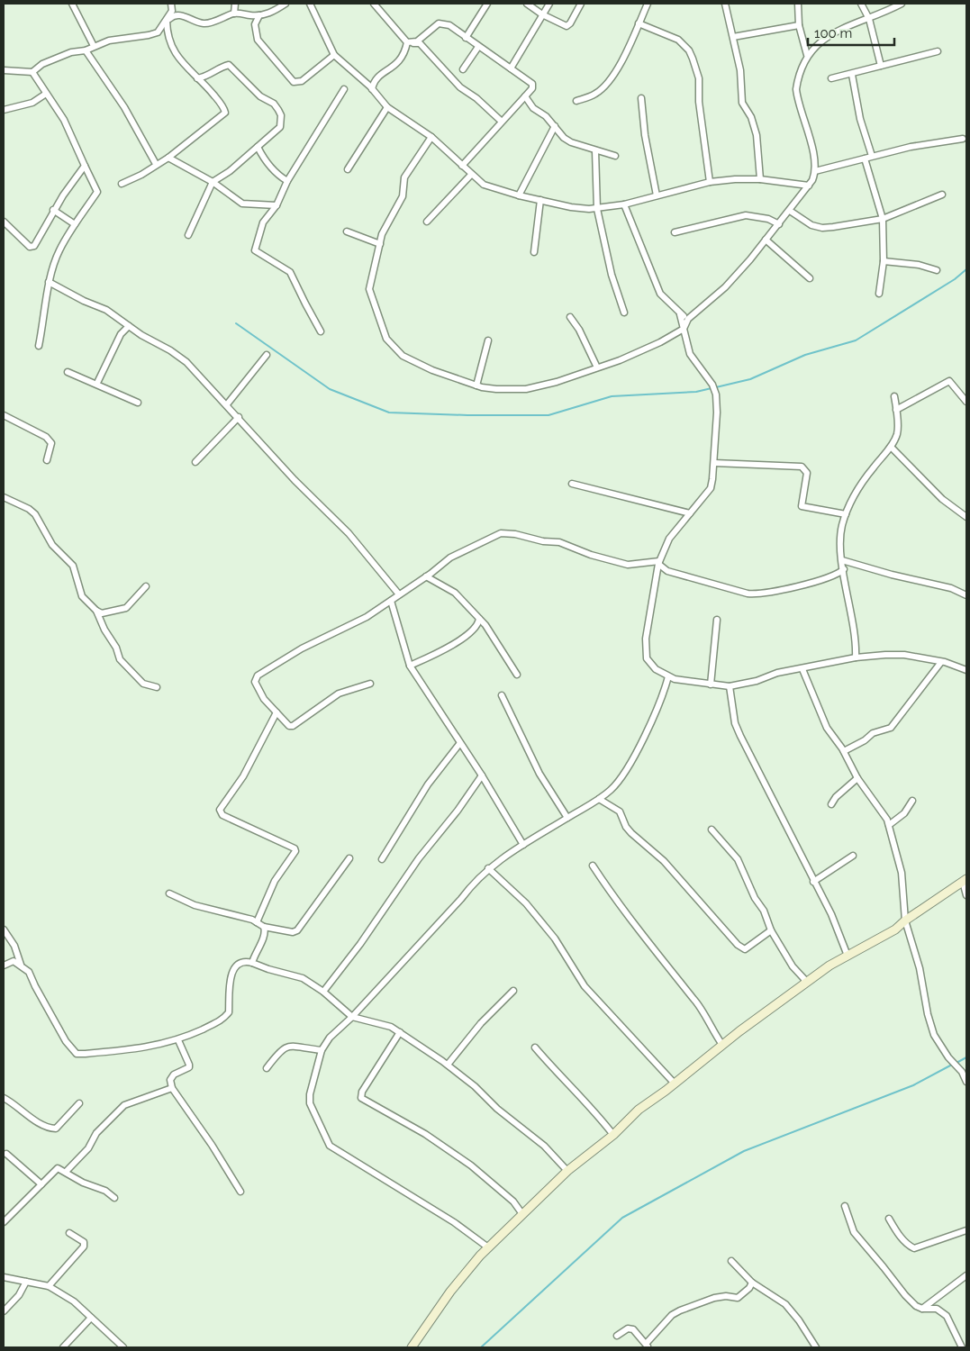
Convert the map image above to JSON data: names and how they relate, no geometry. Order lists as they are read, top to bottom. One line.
{"scale_bar":"100 m"}
